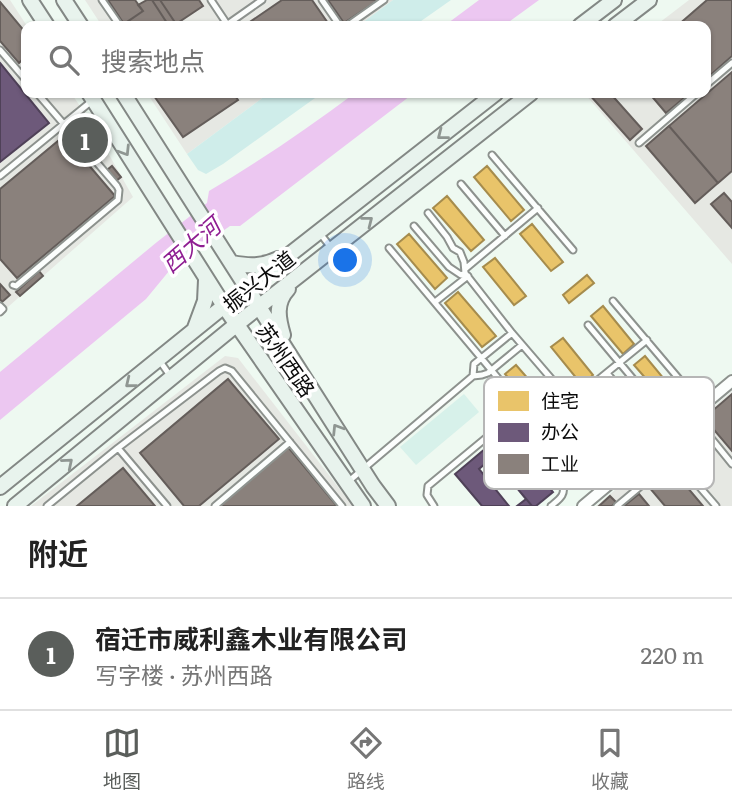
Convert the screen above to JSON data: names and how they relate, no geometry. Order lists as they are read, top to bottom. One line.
{"streets":{"main road":["振兴大道","苏州西路"]},"crossings":[["振兴大道","苏州西路"]],"water":["西大河"],"legend":["住宅","办公","工业"],"page":{"search":"搜索地点","pins":"1","heading":"附近","list":[{"mark":"1","name":"宿迁市威利鑫木业有限公司","note":"写字楼 · 苏州西路","value":"220 m"}],"nav":["地图","路线","收藏"]}}
